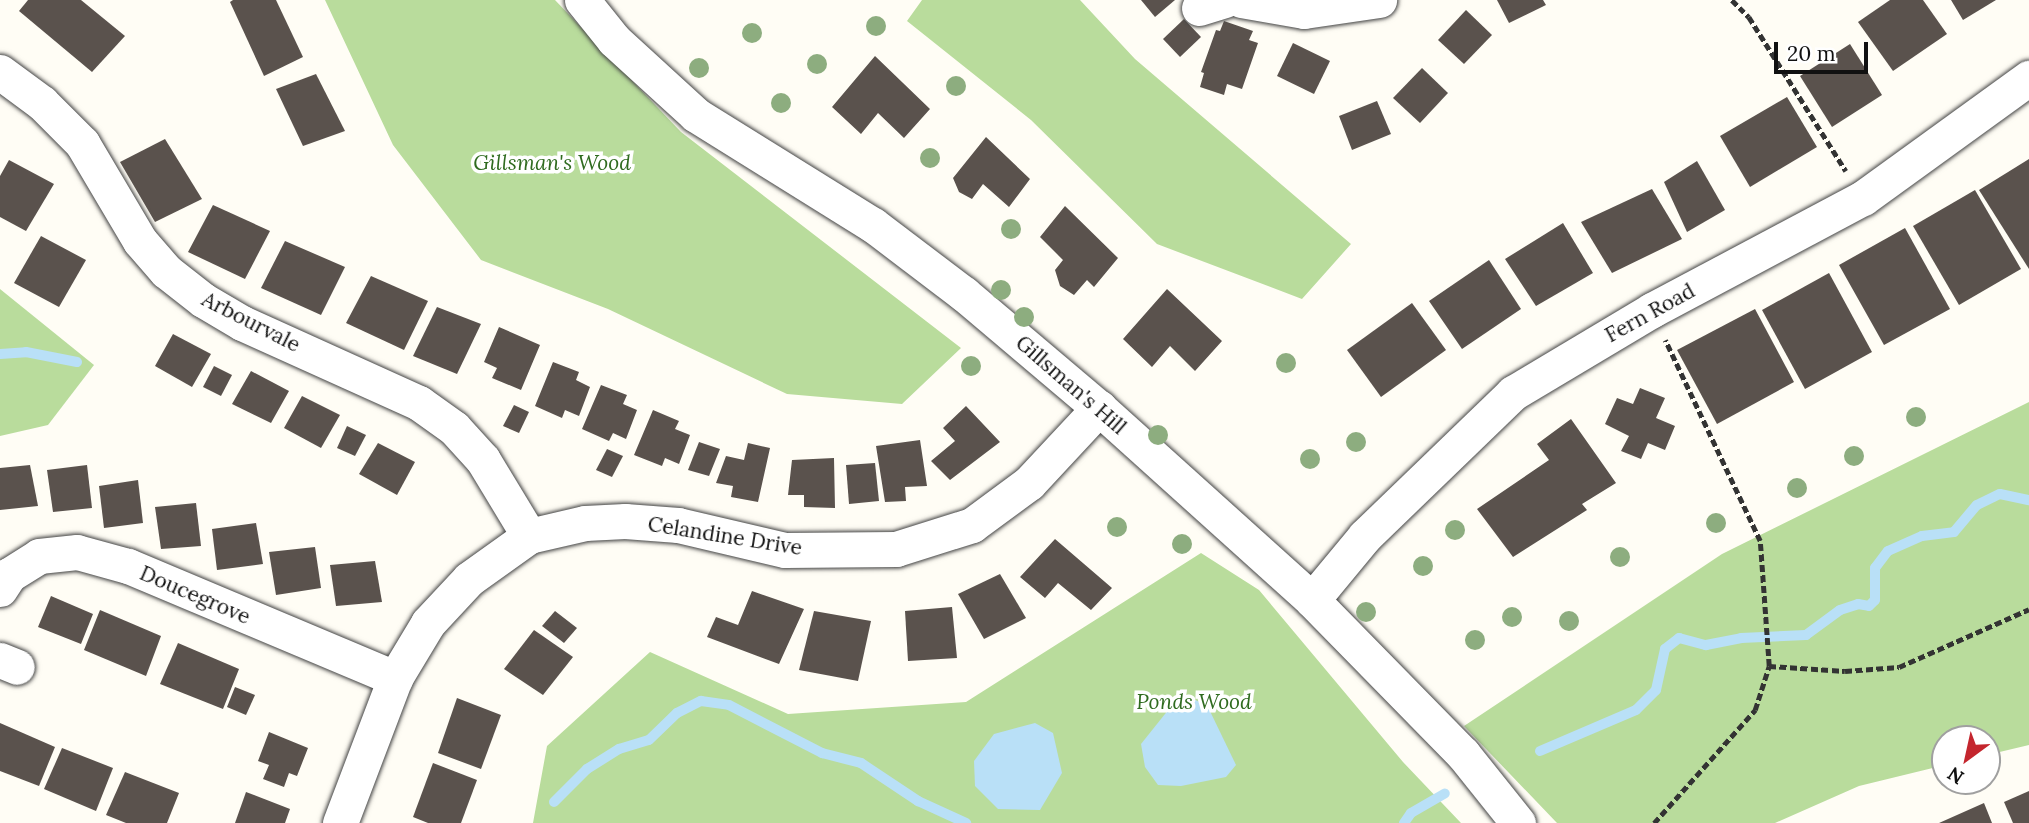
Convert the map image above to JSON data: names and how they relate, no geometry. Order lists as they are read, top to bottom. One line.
{"streets":{"street":["Fern Road","Arbourvale","Gillsman's Hill","Celandine Drive","Doucegrove"]},"crossings":[["Fern Road","Gillsman's Hill"],["Arbourvale","Celandine Drive"],["Gillsman's Hill","Celandine Drive"],["Celandine Drive","Doucegrove"]],"parks":["Gillsman's Wood","Ponds Wood"],"scale_bar":"20 m","north":"bottom left"}
